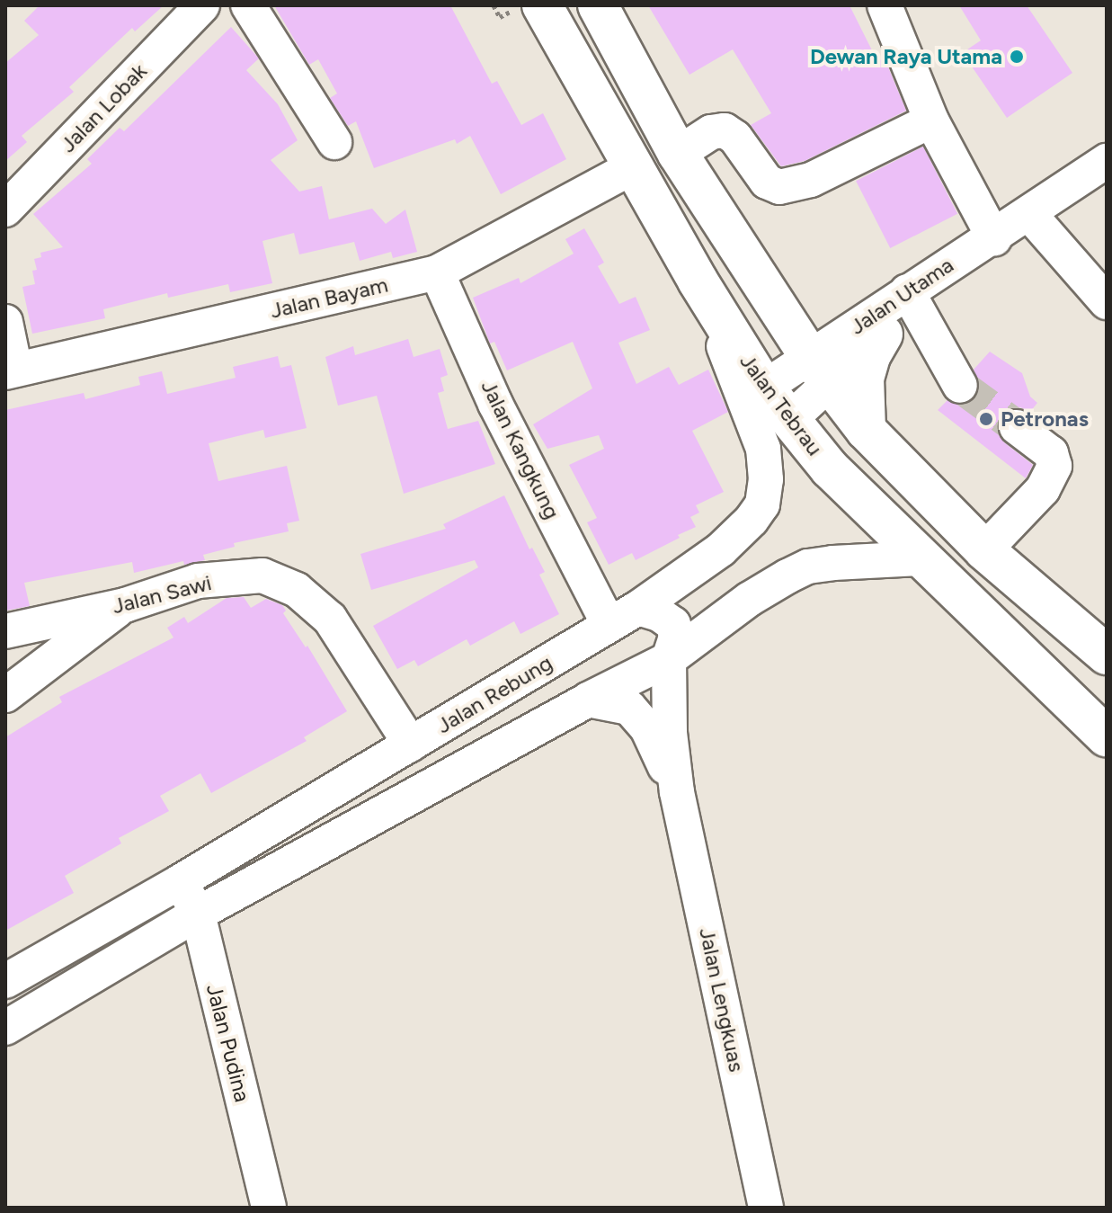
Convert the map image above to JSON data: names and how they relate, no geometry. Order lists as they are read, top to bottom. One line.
{"streets":{"highway":["Jalan Tebrau"],"street":["Jalan Lobak","Jalan Utama","Jalan Bayam","Jalan Kangkung","Jalan Sawi","Jalan Rebung","Jalan Lengkuas","Jalan Pudina"]},"crossings":[["Jalan Bayam","Jalan Tebrau"],["Jalan Bayam","Jalan Kangkung"],["Jalan Tebrau","Jalan Rebung"],["Jalan Kangkung","Jalan Rebung"],["Jalan Sawi","Jalan Rebung"],["Jalan Rebung","Jalan Lengkuas"],["Jalan Rebung","Jalan Pudina"]],"places":["Dewan Raya Utama","Petronas"]}
